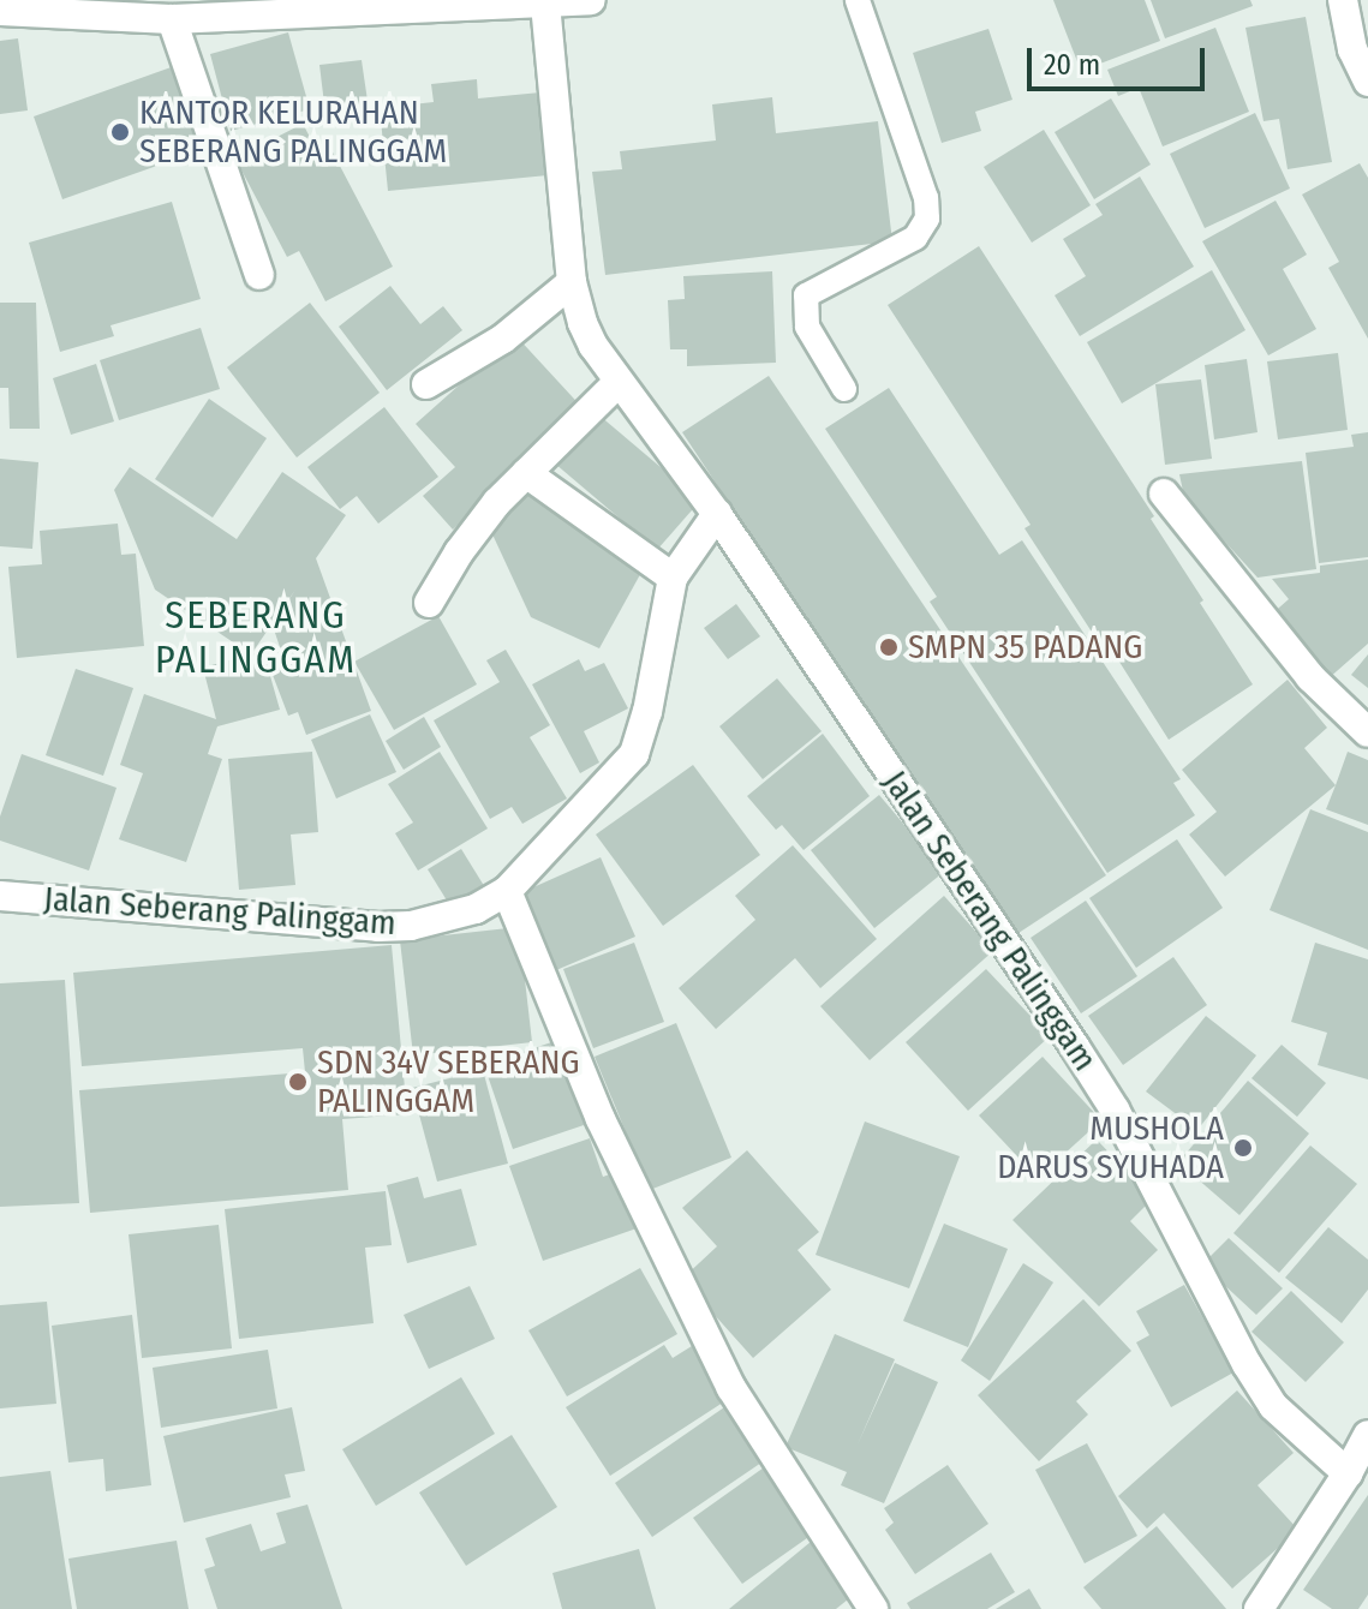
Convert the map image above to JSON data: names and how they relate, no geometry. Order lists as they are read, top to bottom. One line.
{"streets":{"street":["Jalan Seberang Palinggam"]},"districts":["SEBERANG PALINGGAM"],"places":["KANTOR KELURAHAN SEBERANG PALINGGAM","SMPN 35 PADANG","SDN 34V SEBERANG PALINGGAM","MUSHOLA DARUS SYUHADA"],"scale_bar":"20 m"}
